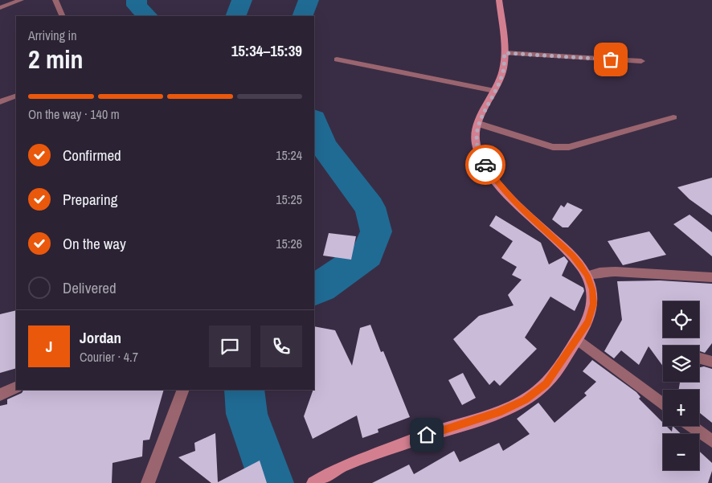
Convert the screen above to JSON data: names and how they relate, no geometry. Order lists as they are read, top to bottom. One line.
{"page":{"heading":["2 min","Arriving in","15:34–15:39"],"panel":["Jordan","Courier · 4.7"],"bar":"On the way · 140 m","list":[["Confirmed","15:24"],["Preparing","15:25"],["On the way","15:26"],"Delivered"],"map_buttons":["+","−"],"round":"J"}}
